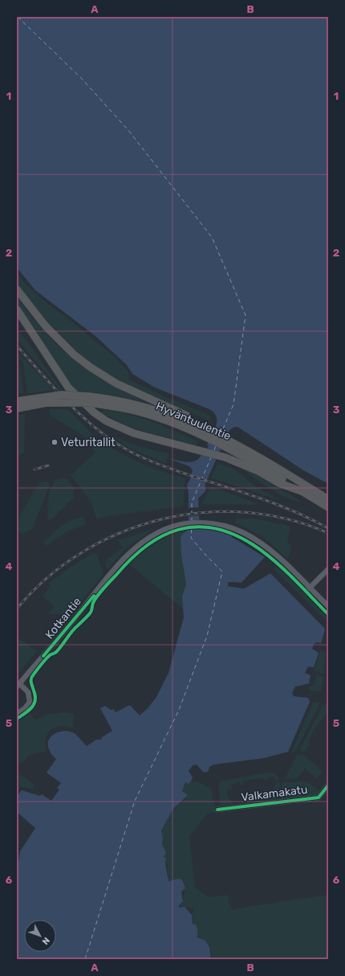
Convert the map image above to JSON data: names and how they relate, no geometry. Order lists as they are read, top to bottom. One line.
{"streets":{"highway":["Hyväntuulentie"],"street":["Kotkantie","Valkamakatu"]},"places":["Veturitallit"],"north":"bottom right","grid":{"columns":["A","B"],"rows":["1","2","3","4","5","6"]}}
